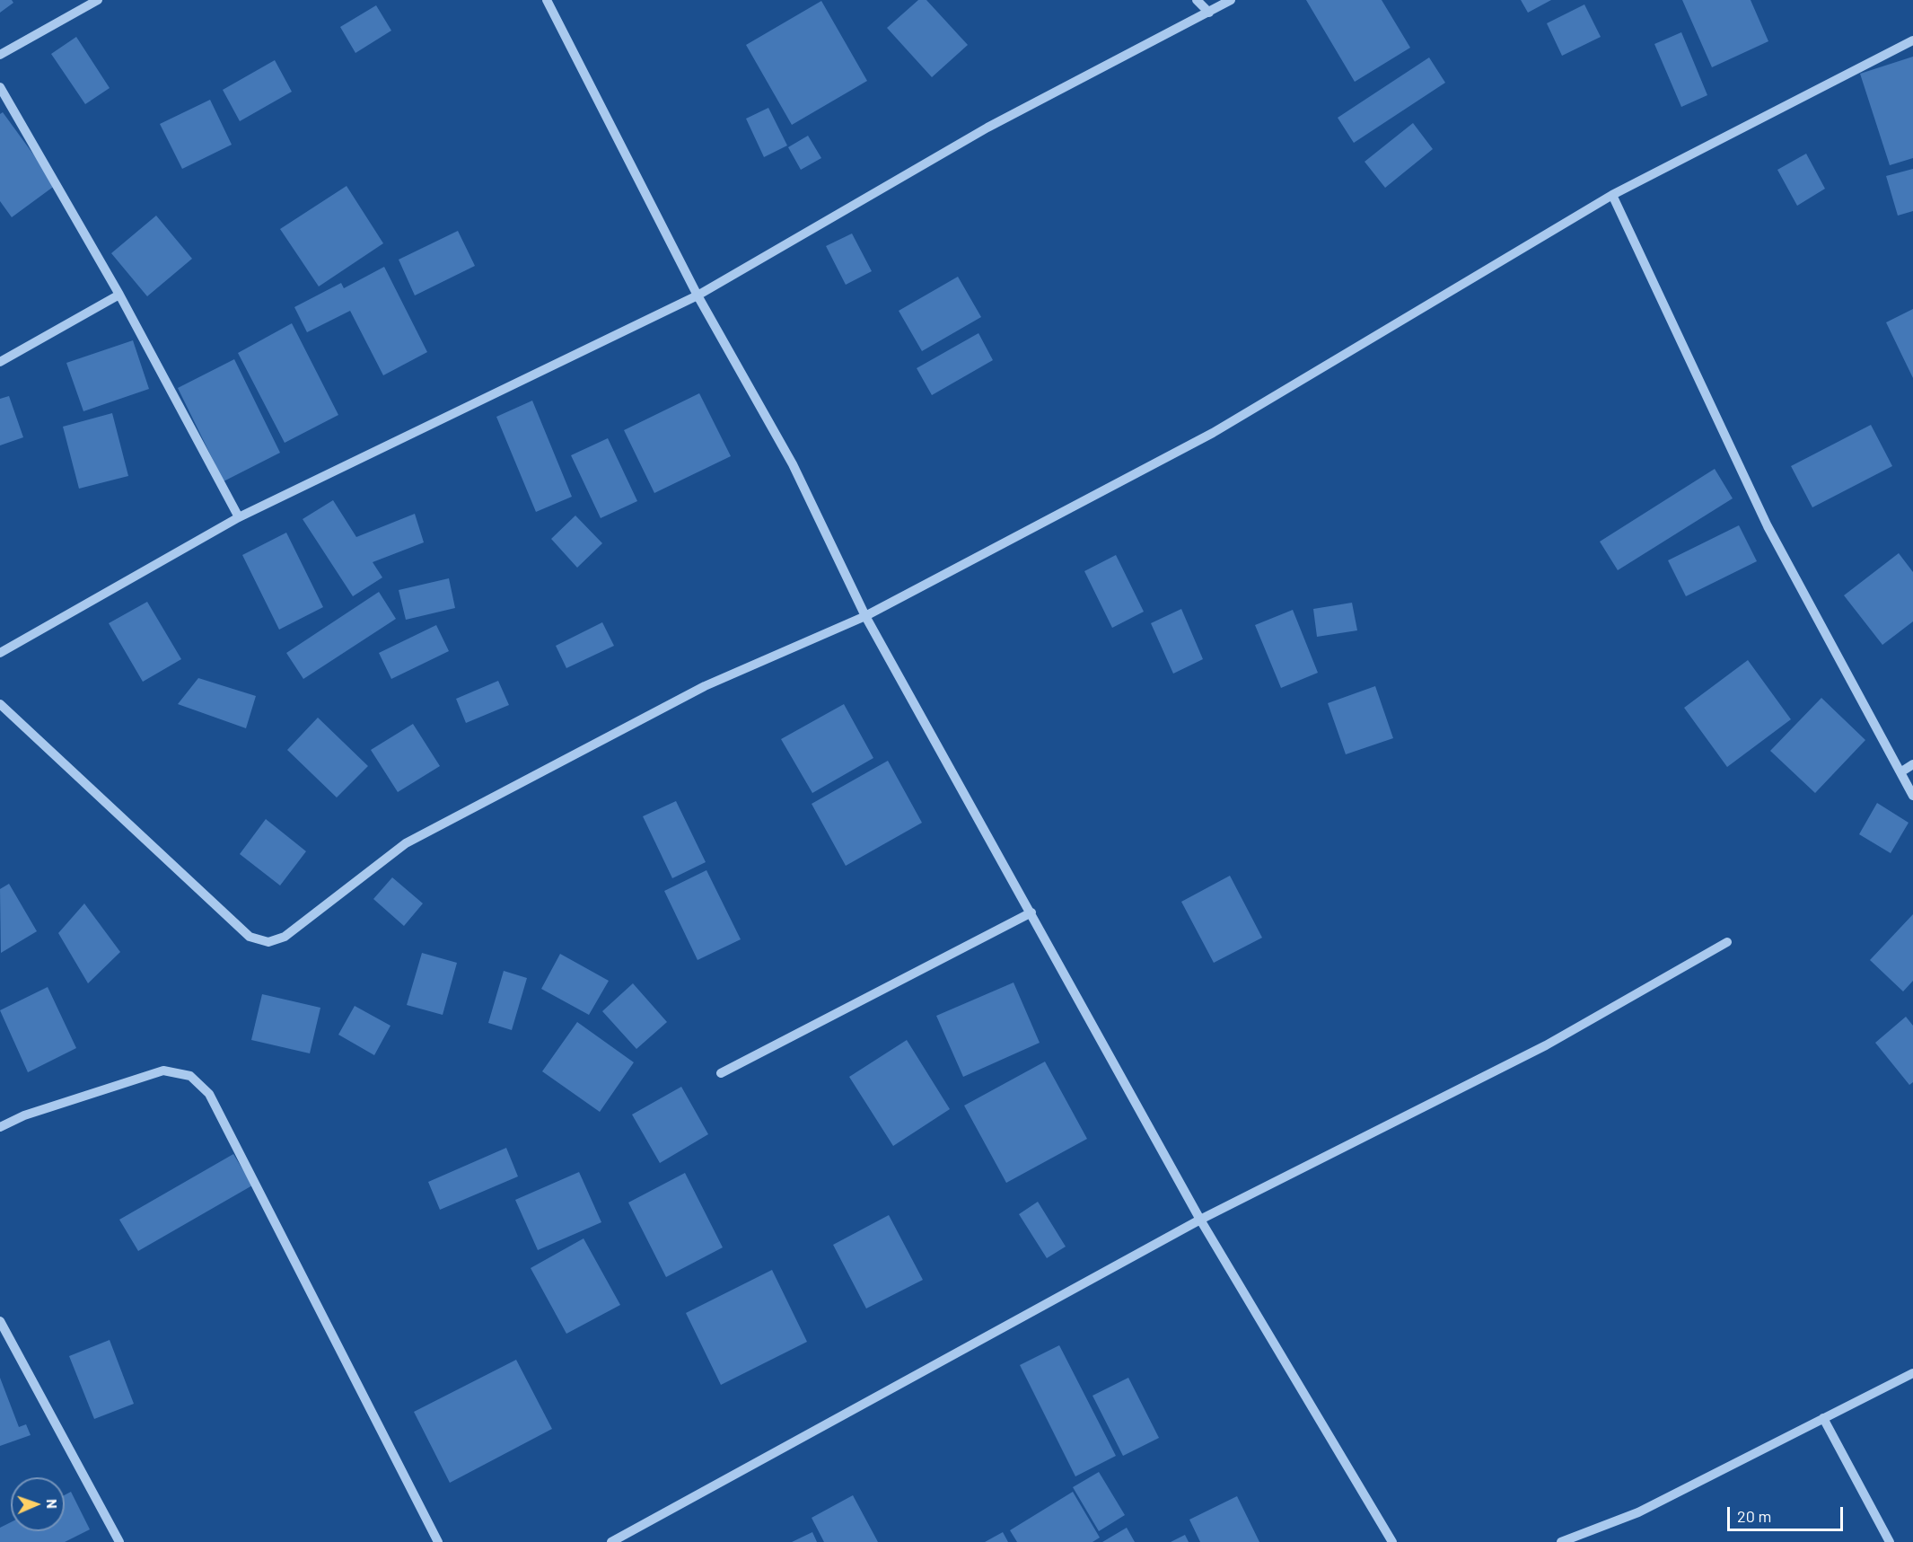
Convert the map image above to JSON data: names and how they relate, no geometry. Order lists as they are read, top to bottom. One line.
{"scale_bar":"20 m","north":"right"}
